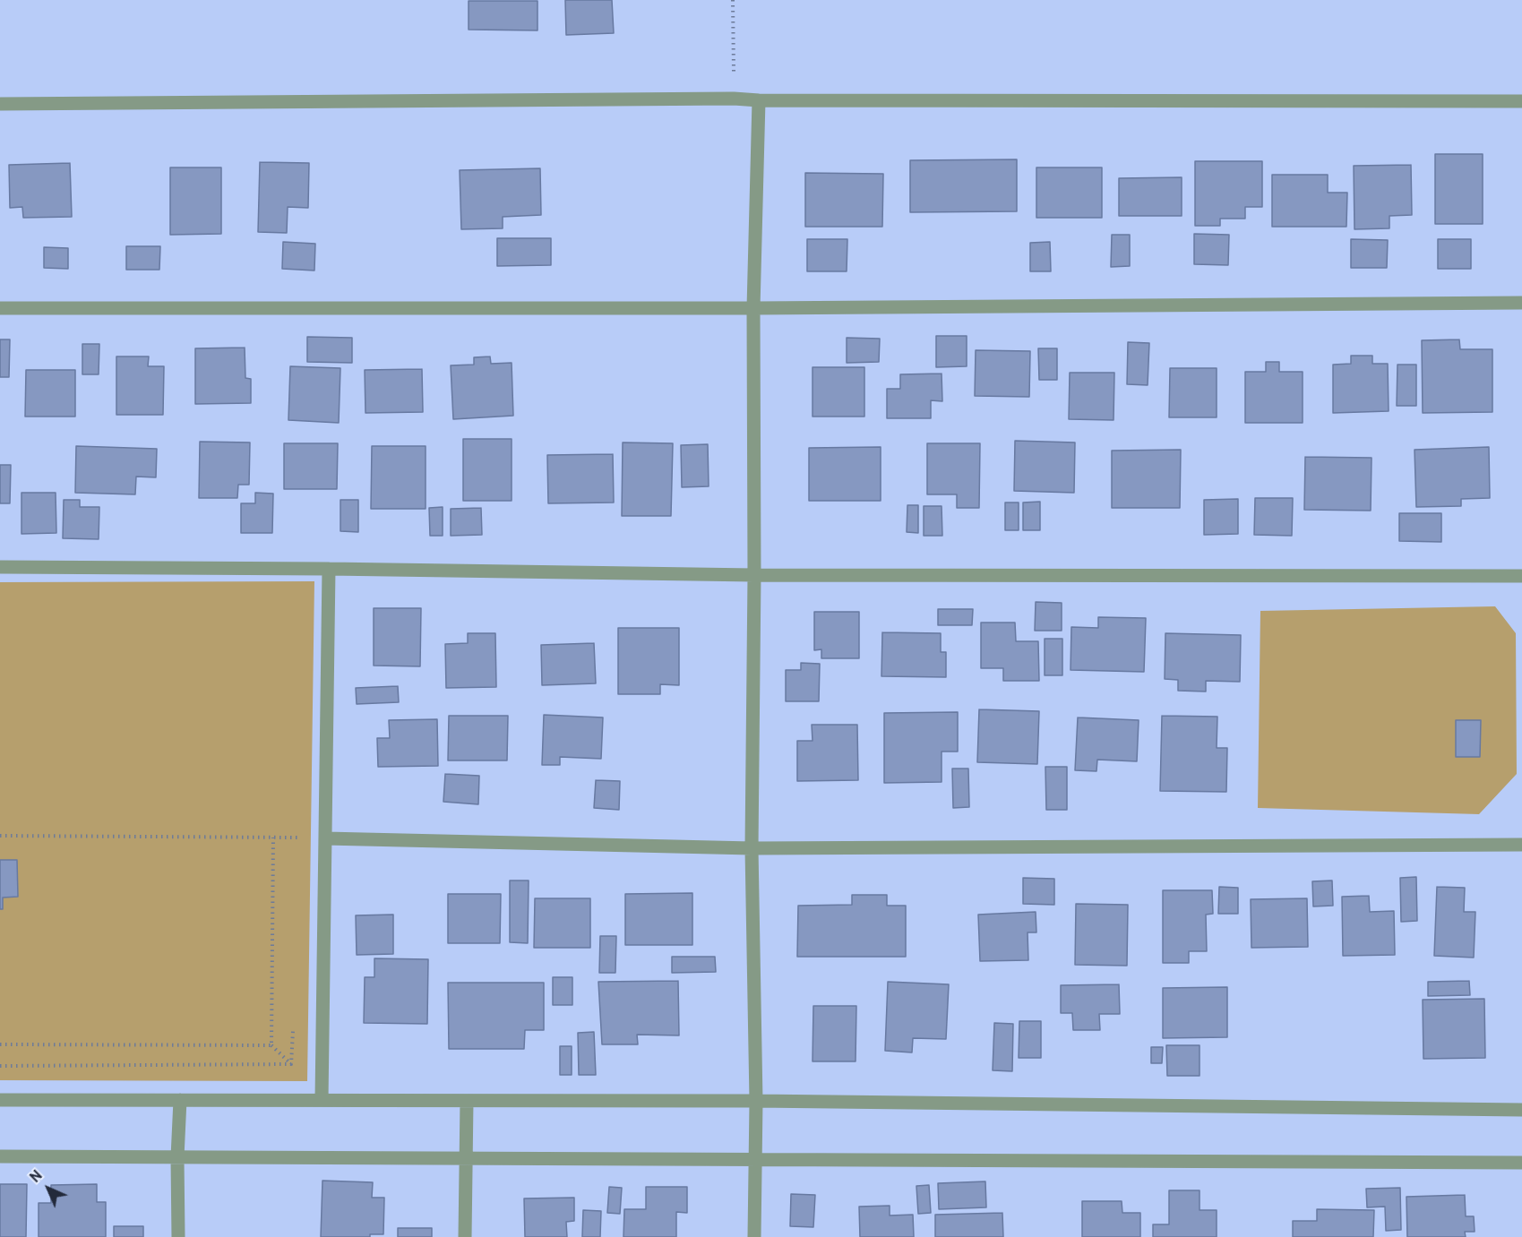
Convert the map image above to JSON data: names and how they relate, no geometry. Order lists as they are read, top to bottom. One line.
{"north":"top left"}
